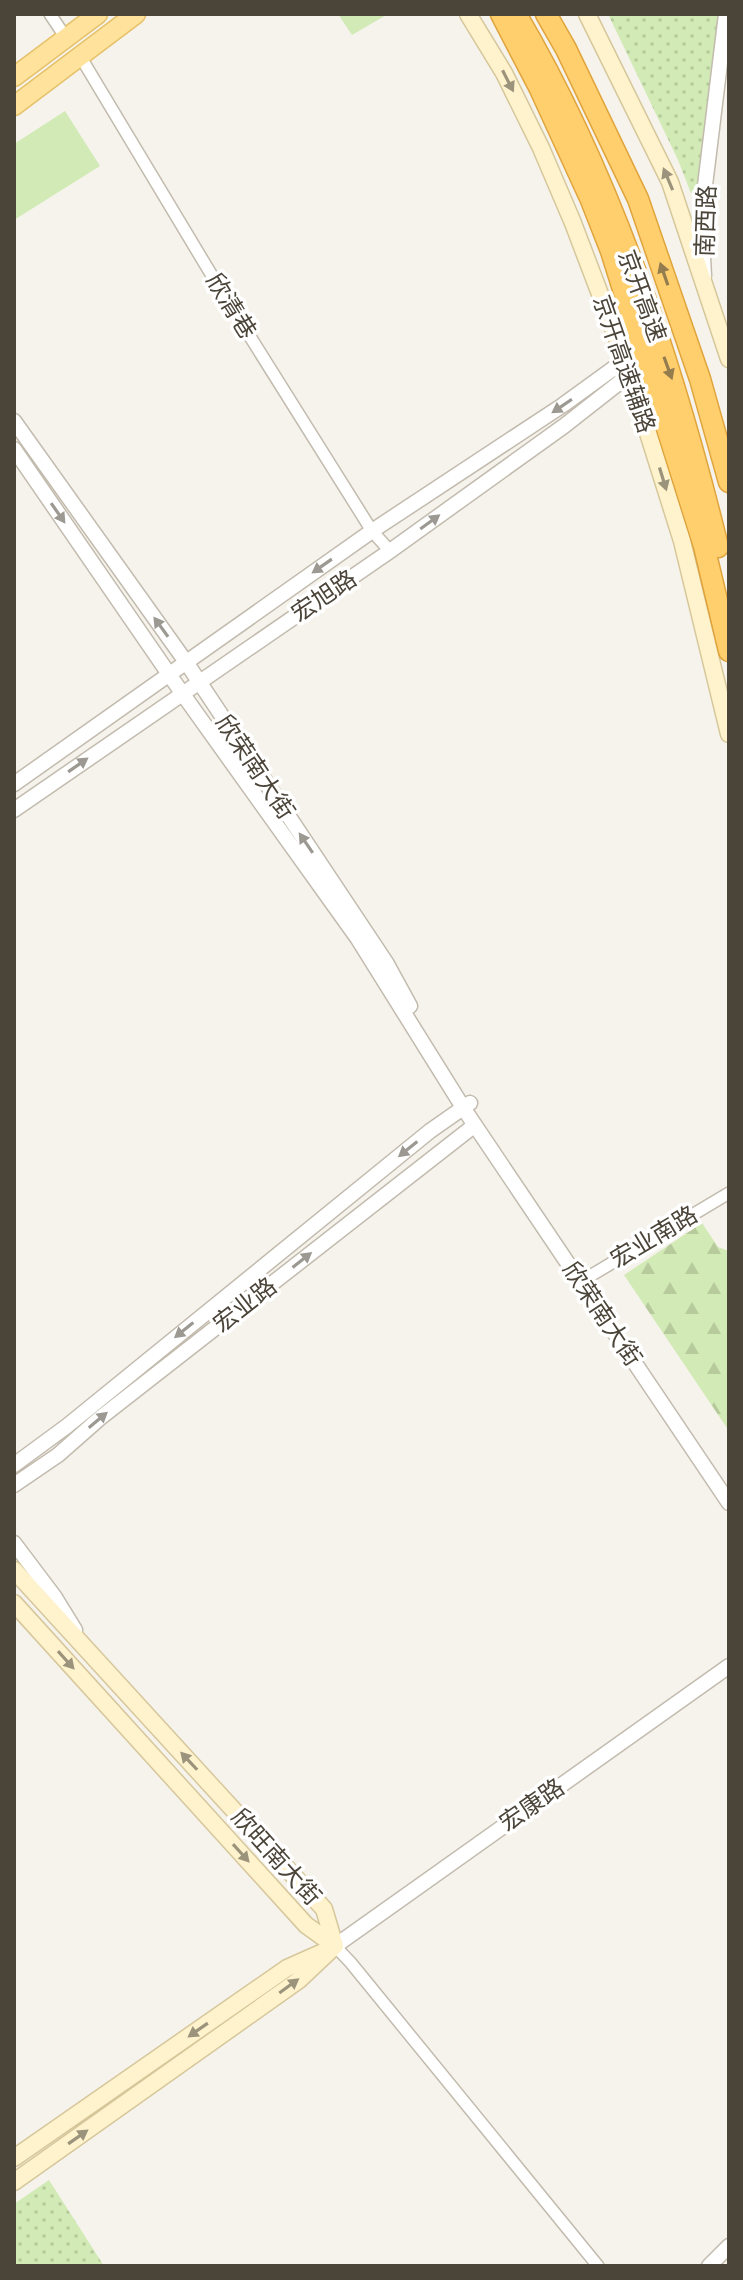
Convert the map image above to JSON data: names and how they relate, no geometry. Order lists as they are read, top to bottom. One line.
{"streets":{"highway":["京开高速"],"main road":["京开高速辅路","宏康路","欣旺南大街"],"street":["南西路","欣清巷","宏旭路","欣荣南大街","宏业南路","宏业路"]},"crossings":[["欣清巷","宏旭路"],["京开高速辅路","宏旭路"],["宏旭路","欣荣南大街"],["欣荣南大街","宏业南路"],["欣荣南大街","宏业路"],["宏康路","欣旺南大街"]]}
